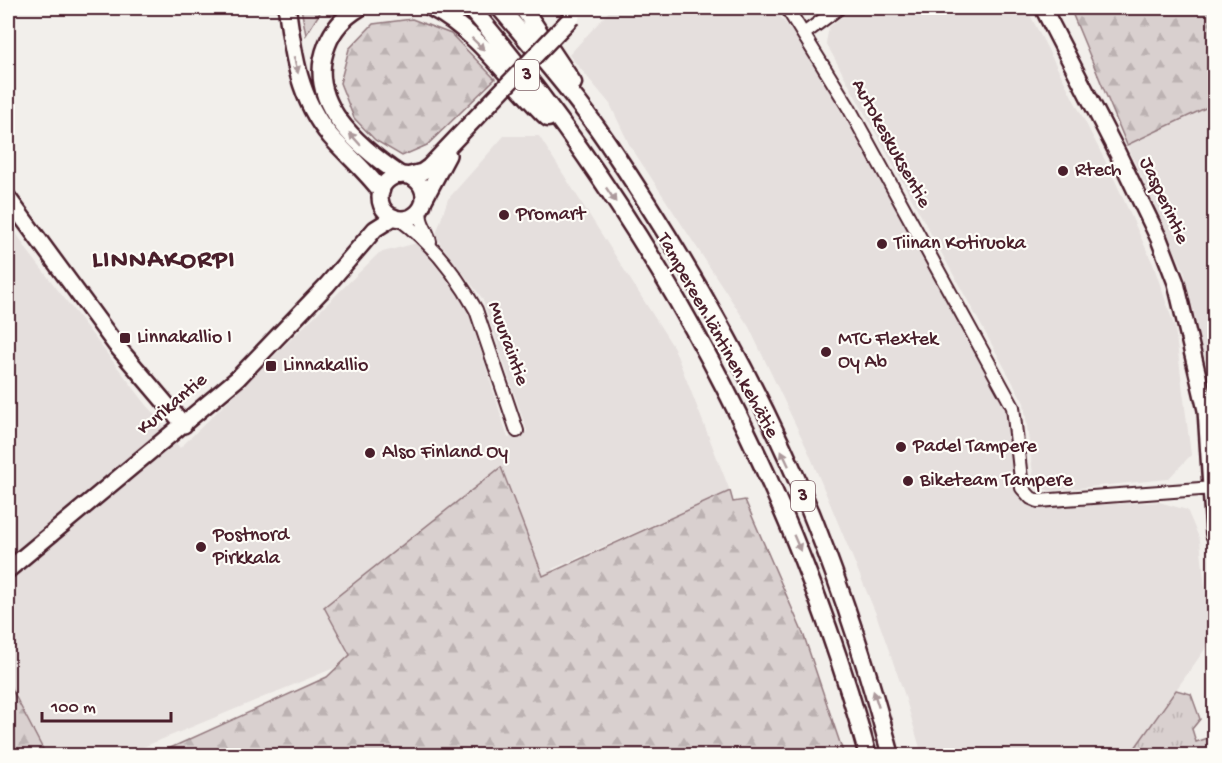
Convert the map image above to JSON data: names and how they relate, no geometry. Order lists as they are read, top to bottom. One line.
{"streets":{"highway":["3","Tampereen läntinen kehätie"],"main road":["Jasperintie","Kurikantie"],"street":["Autokeskuksentie","Muuraintie"]},"crossings":[["Autokeskuksentie","Jasperintie"],["Muuraintie","Kurikantie"]],"districts":["LINNAKORPI"],"places":{"other":["Rtech","Promart","Tiinan Kotiruoka","MTC Flextek Oy Ab","Padel Tampere","Also Finland Oy","Biketeam Tampere","Postnord Pirkkala"],"transit":["Linnakallio I","Linnakallio"]},"scale_bar":"100 m"}
